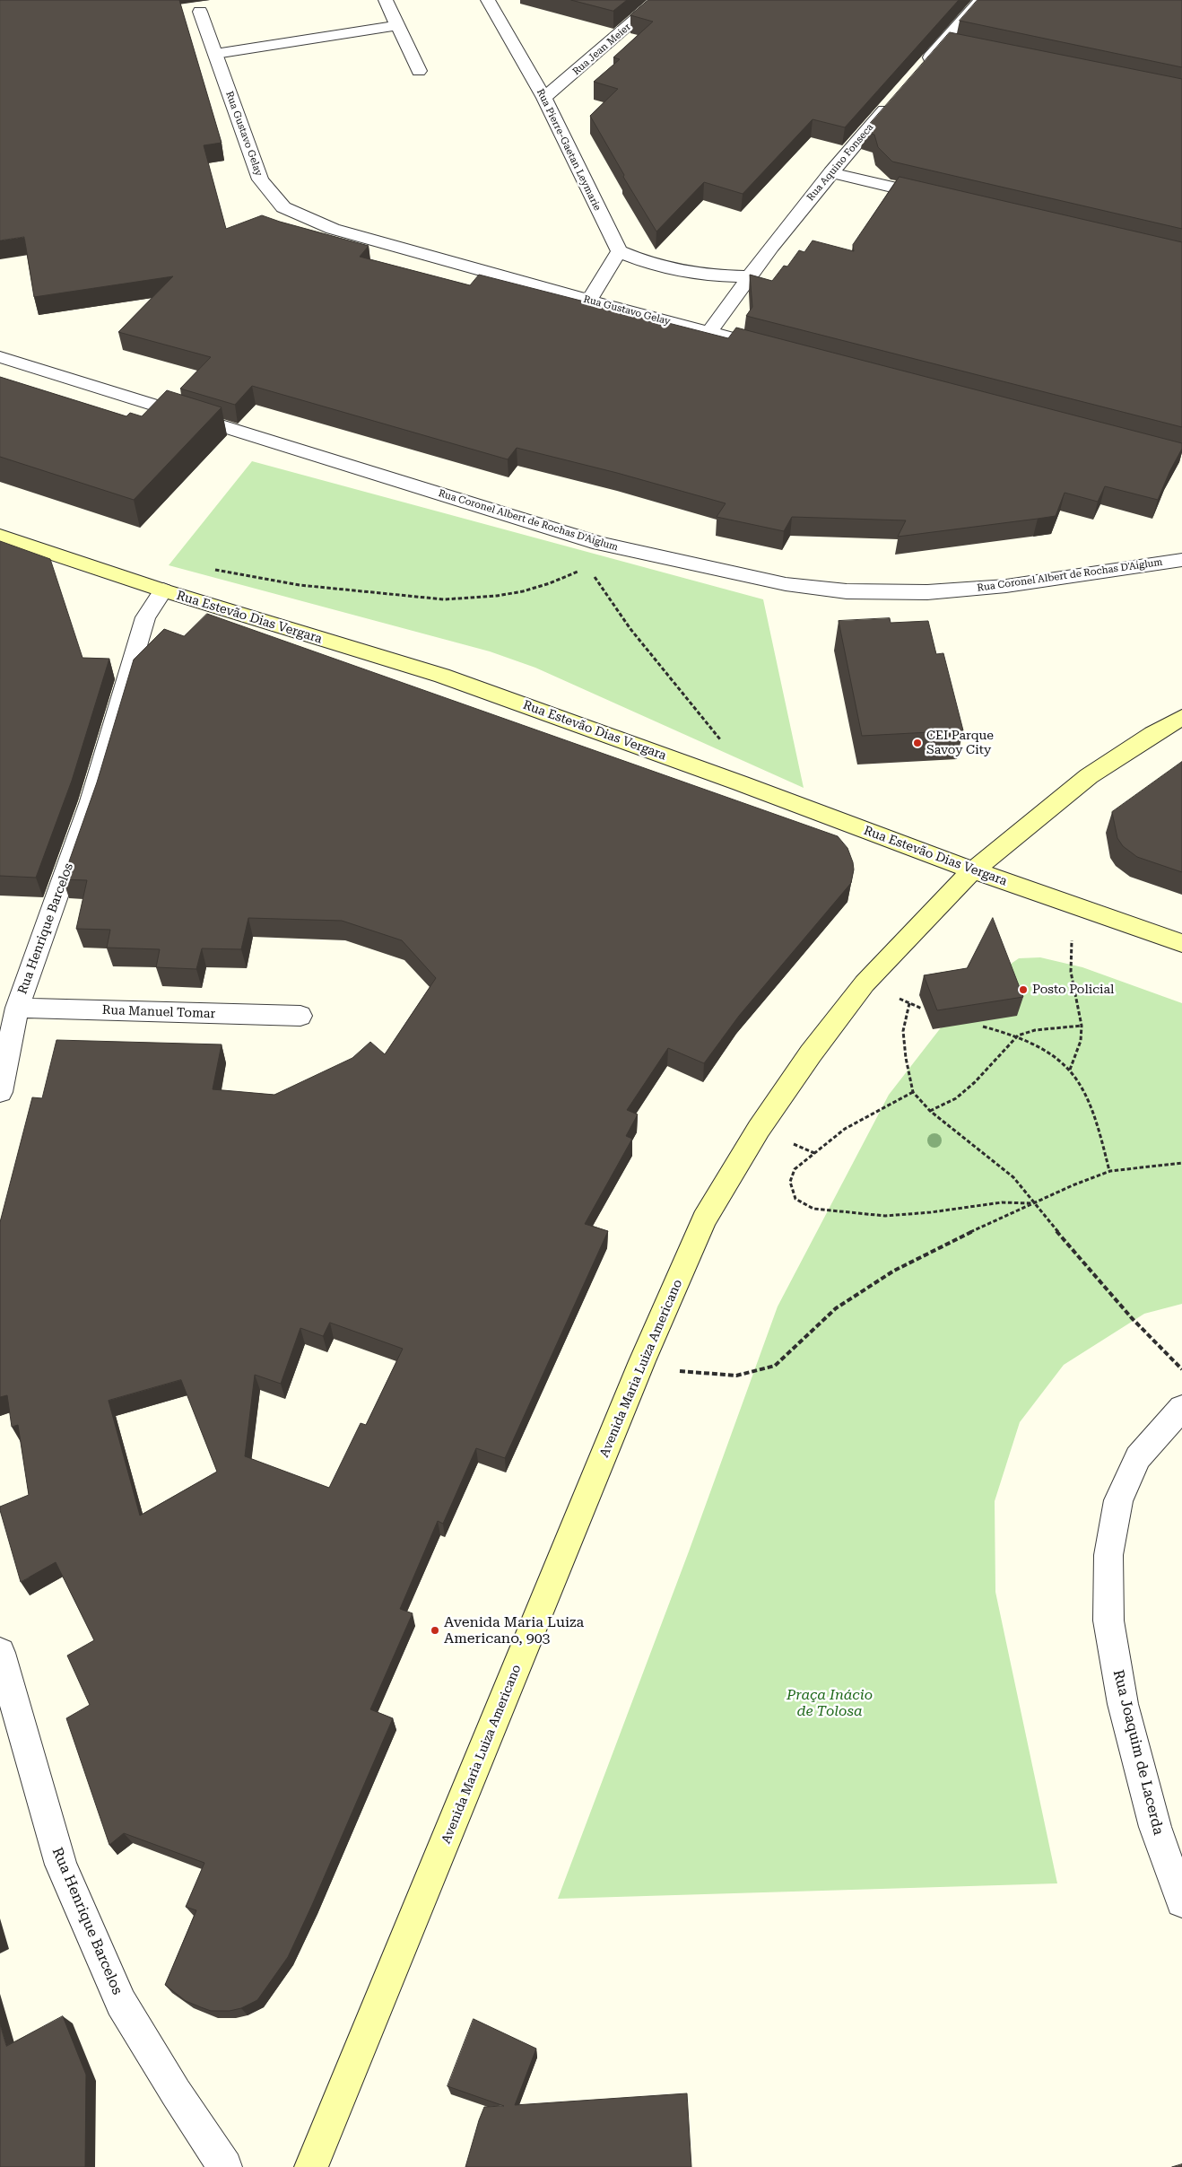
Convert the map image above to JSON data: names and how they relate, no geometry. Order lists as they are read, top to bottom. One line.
{"streets":{"main road":["Rua Estevão Dias Vergara","Avenida Maria Luiza Americano"],"street":["Rua Jean Meier","Rua Gustavo Gelay","Rua Pierre-Gaetan Leymarie","Rua Aquino Fonseca","Rua Coronel Albert de Rochas D'Aiglum","Rua Henrique Barcelos","Rua Manuel Tomar","Rua Joaquim de Lacerda"]},"crossings":[["Rua Jean Meier","Rua Pierre-Gaetan Leymarie"],["Rua Gustavo Gelay","Rua Aquino Fonseca"],["Rua Estevão Dias Vergara","Rua Henrique Barcelos"],["Rua Estevão Dias Vergara","Avenida Maria Luiza Americano"],["Rua Henrique Barcelos","Rua Manuel Tomar"]],"parks":["Praça Inácio de Tolosa"],"places":["CEI Parque Savoy City","Posto Policial","Avenida Maria Luiza Americano, 903"]}
